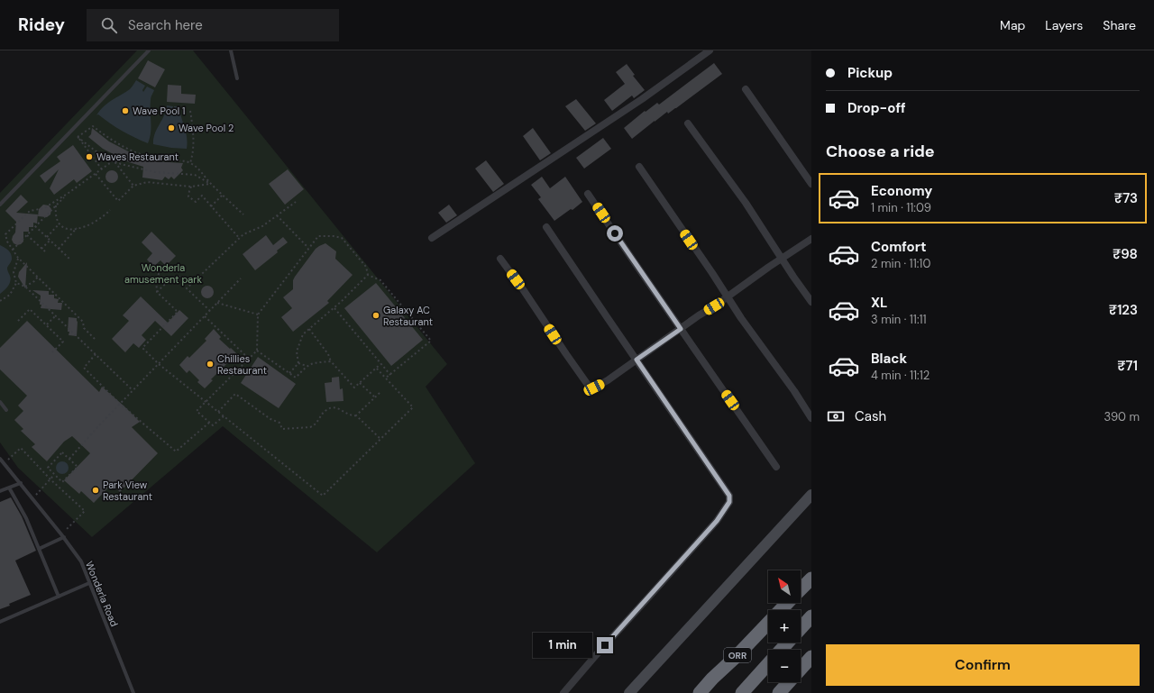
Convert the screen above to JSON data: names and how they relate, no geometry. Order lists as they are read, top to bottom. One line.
{"streets":{"highway":["ORR"],"lane":["Wonderla Road"]},"parks":["Wonderla amusement park"],"places":["Wave Pool 1","Wave Pool 2","Waves Restaurant","Galaxy AC Restaurant","Chillies Restaurant","Park View Restaurant"],"north":"top left","page":{"header":"Ridey","search":"Search here","nav":["Map","Layers","Share"],"banner":["Pickup","Drop-off"],"heading":"Choose a ride","list":[{"name":"Economy","note":"1 min · 11:09","value":"₹73"},{"name":"Comfort","note":"2 min · 11:10","value":"₹98"},{"name":"XL","note":"3 min · 11:11","value":"₹123"},{"name":"Black","note":"4 min · 11:12","value":"₹71"}],"pay":["Cash","390 m"],"map_buttons":["+","−"],"bubble":"1 min","buttons":"Confirm"}}
